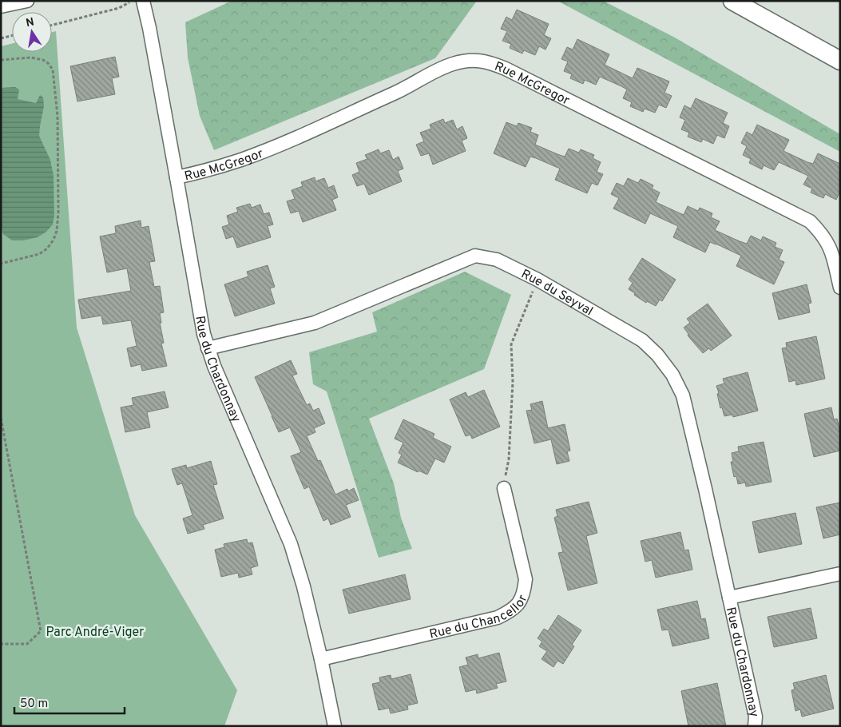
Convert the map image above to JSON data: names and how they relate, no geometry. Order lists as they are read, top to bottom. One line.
{"streets":{"street":["Rue McGregor","Rue du Seyval","Rue du Chardonnay","Rue du Chancellor"]},"crossings":[["Rue McGregor","Rue du Chardonnay"],["Rue du Seyval","Rue du Chardonnay"],["Rue du Chardonnay","Rue du Chancellor"]],"parks":["Parc André-Viger"],"scale_bar":"50 m","north":"top"}
